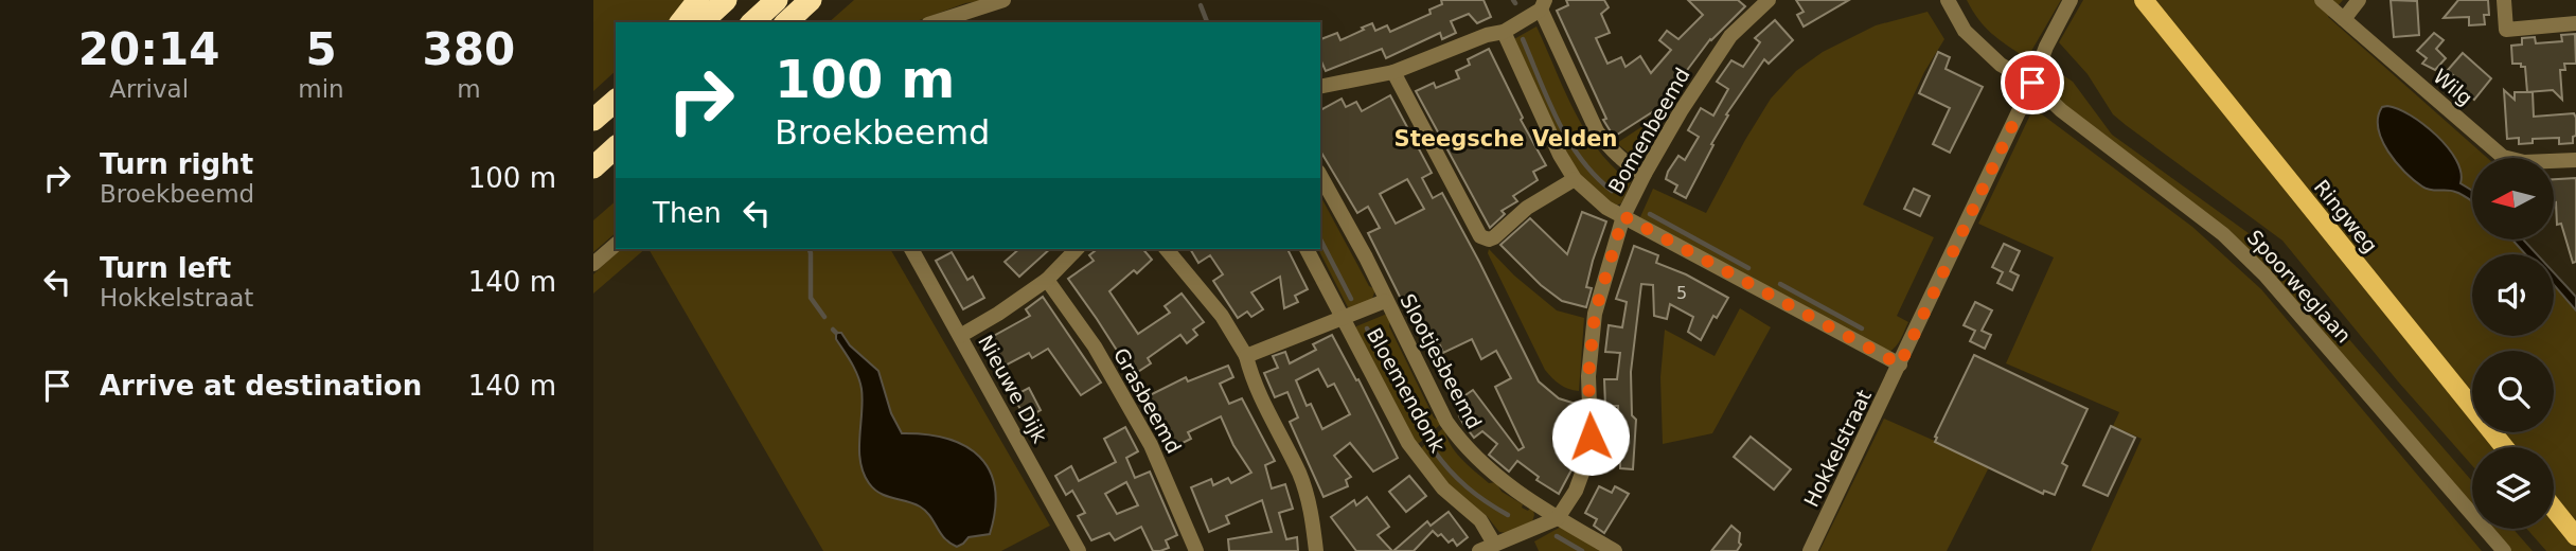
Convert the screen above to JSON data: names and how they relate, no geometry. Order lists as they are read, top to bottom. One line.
{"streets":{"main road":["Ringweg"],"street":["Wilg","Bomenbeemd","Spoorweglaan","Slootjesbeemd","Nieuwe Dijk","Bloemendonk","Grasbeemd","Hokkelstraat"]},"crossings":[["Bomenbeemd","Slootjesbeemd"],["Spoorweglaan","Hokkelstraat"],["Slootjesbeemd","Bloemendonk"]],"districts":["Steegsche Velden"],"house_numbers":["5"],"north":"left","page":{"eta":["20:14","Arrival","5","min","380","m"],"turn":["100 m","Broekbeemd"],"list":[{"name":"Turn right","note":"Broekbeemd","value":"100 m"},{"name":"Turn left","note":"Hokkelstraat","value":"140 m"},{"name":"Arrive at destination","value":"140 m"}],"then":"Then"}}
